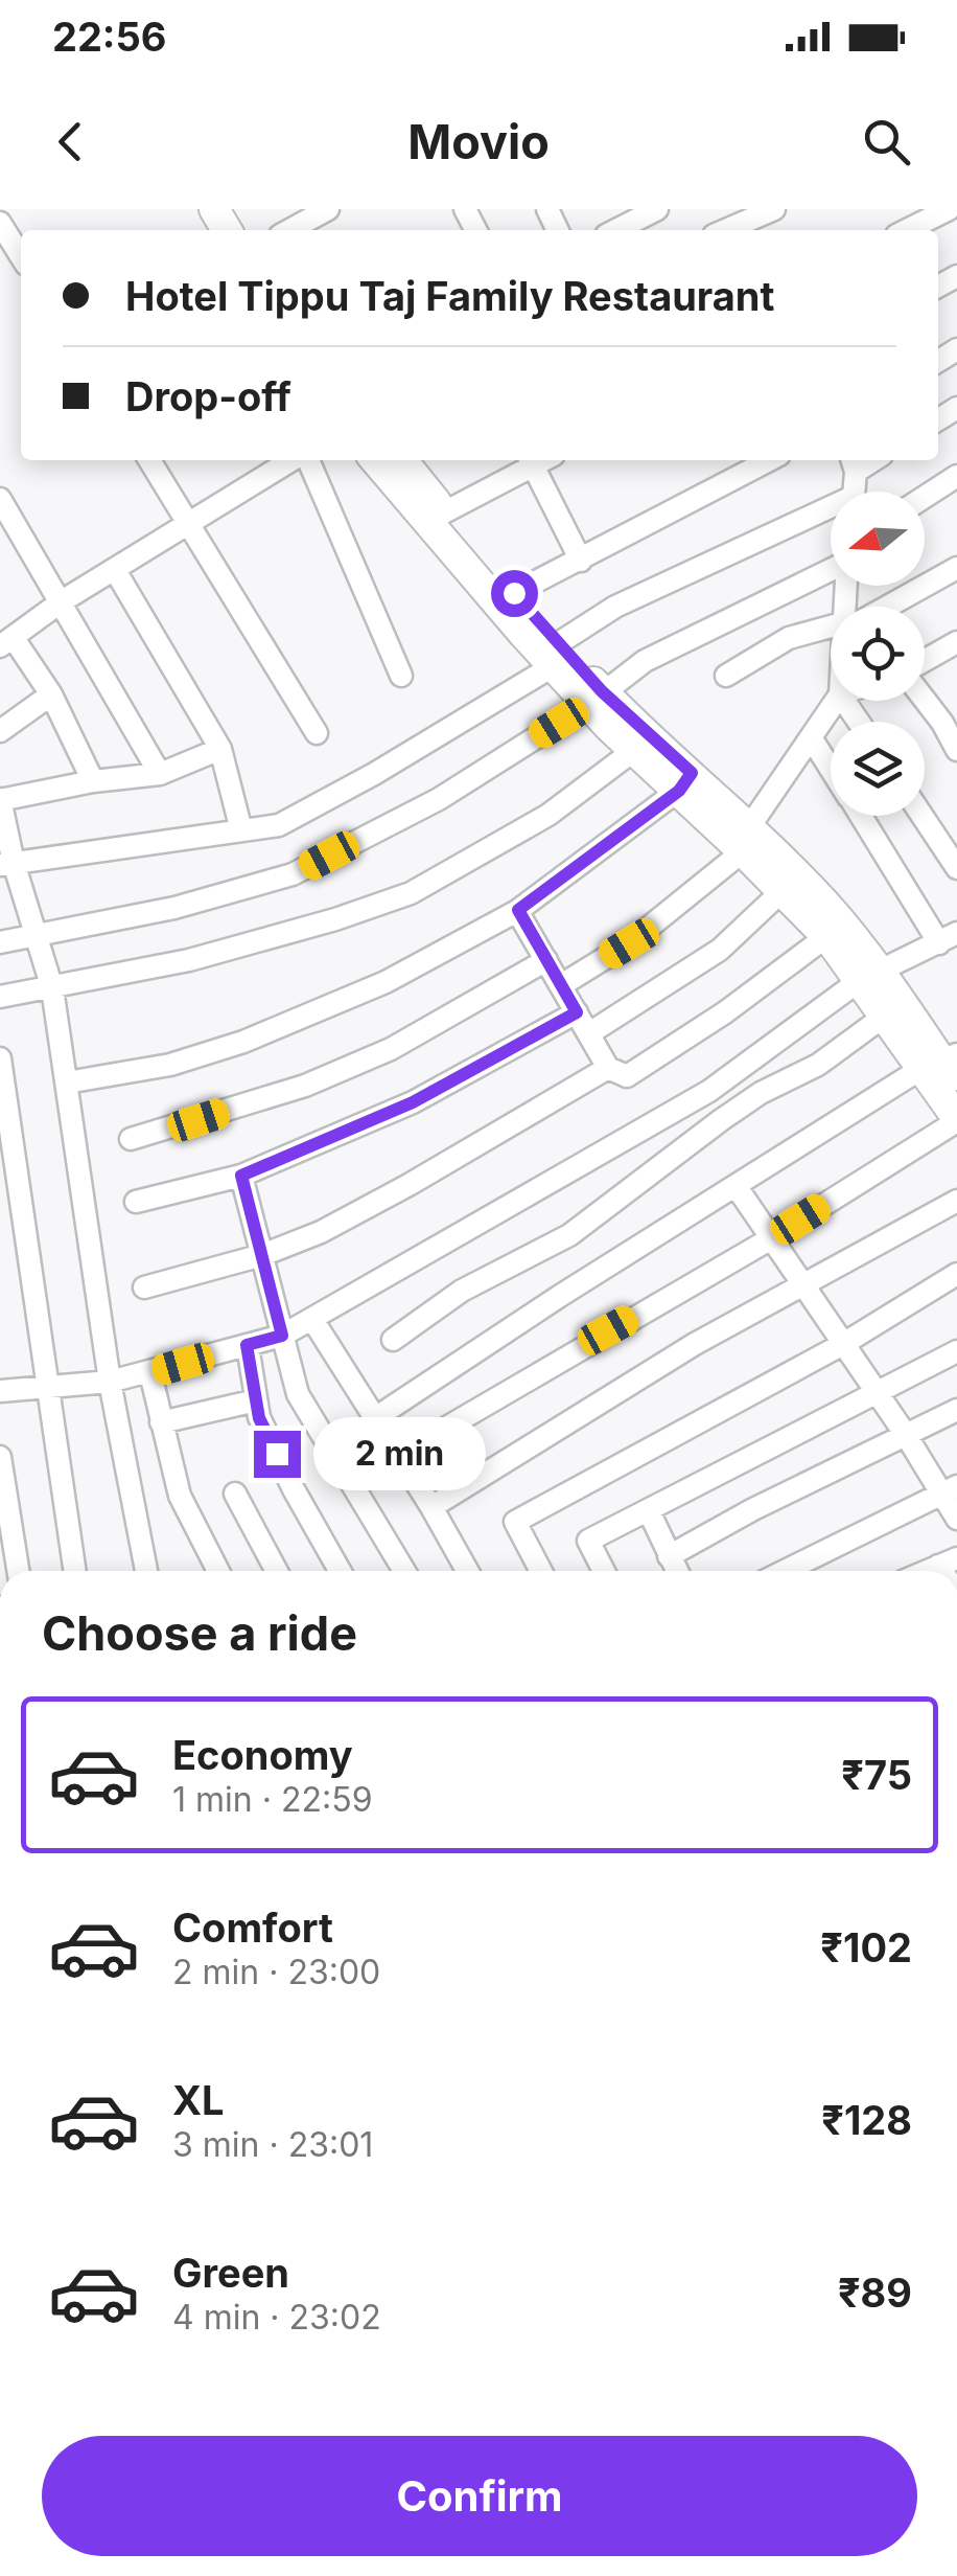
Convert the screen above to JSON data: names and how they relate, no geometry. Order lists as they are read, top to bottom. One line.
{"north":"left","page":{"status":"22:56","header":"Movio","banner":["Hotel Tippu Taj Family Restaurant","Drop-off"],"bubble":"2 min","heading":"Choose a ride","list":[{"name":"Economy","note":"1 min · 22:59","value":"₹75"},{"name":"Comfort","note":"2 min · 23:00","value":"₹102"},{"name":"XL","note":"3 min · 23:01","value":"₹128"},{"name":"Green","note":"4 min · 23:02","value":"₹89"}],"buttons":"Confirm"}}
